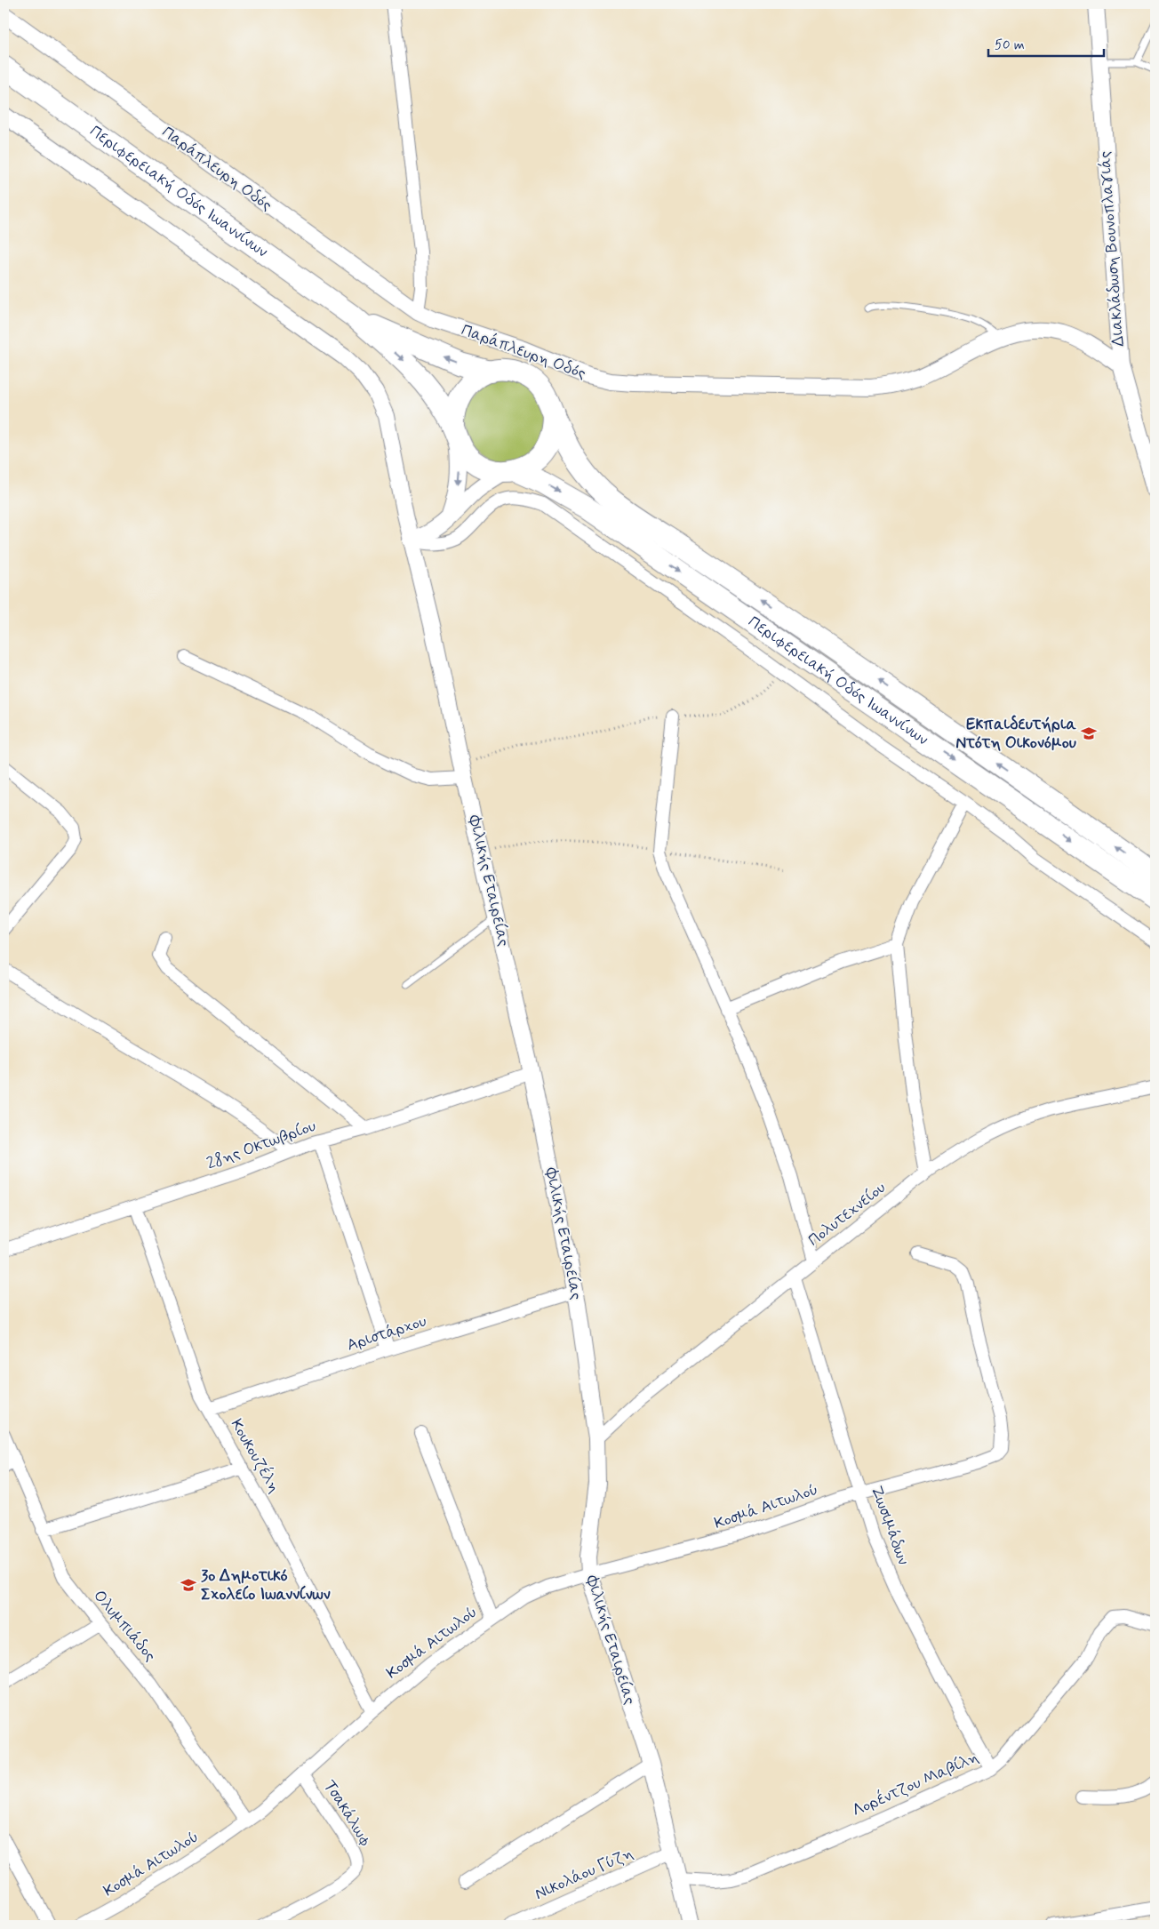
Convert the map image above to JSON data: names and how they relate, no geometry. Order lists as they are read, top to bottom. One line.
{"streets":{"highway":["Περιφερειακή Οδός Ιωαννίνων"],"street":["Παράπλευρη Οδός","Διακλάδωση Βουνοπλαγιάς","Φιλικής Εταιρείας","28ης Οκτωβρίου","Πολυτεχνείου","Αριστάρχου","Κουκουζέλη","Κοσμά Αιτωλού","Ζωσιμάδων","Ολυμπιάδος","Λορέντζου Μαβίλη","Τσακάλωφ","Νικολάου Γύζη"]},"crossings":[["Παράπλευρη Οδός","Διακλάδωση Βουνοπλαγιάς"],["Φιλικής Εταιρείας","28ης Οκτωβρίου"],["Φιλικής Εταιρείας","Πολυτεχνείου"],["Φιλικής Εταιρείας","Αριστάρχου"],["Φιλικής Εταιρείας","Κοσμά Αιτωλού"],["Φιλικής Εταιρείας","Λορέντζου Μαβίλη"],["Φιλικής Εταιρείας","Νικολάου Γύζη"],["28ης Οκτωβρίου","Κουκουζέλη"],["Πολυτεχνείου","Ζωσιμάδων"],["Αριστάρχου","Κουκουζέλη"],["Κουκουζέλη","Κοσμά Αιτωλού"],["Κοσμά Αιτωλού","Ζωσιμάδων"],["Κοσμά Αιτωλού","Ολυμπιάδος"],["Κοσμά Αιτωλού","Τσακάλωφ"],["Ζωσιμάδων","Λορέντζου Μαβίλη"]],"places":{"school or university":["Εκπαιδευτήρια Ντότη Οικονόμου","3ο Δημοτικό Σχολείο Ιωαννίνων"]},"scale_bar":"50 m"}
